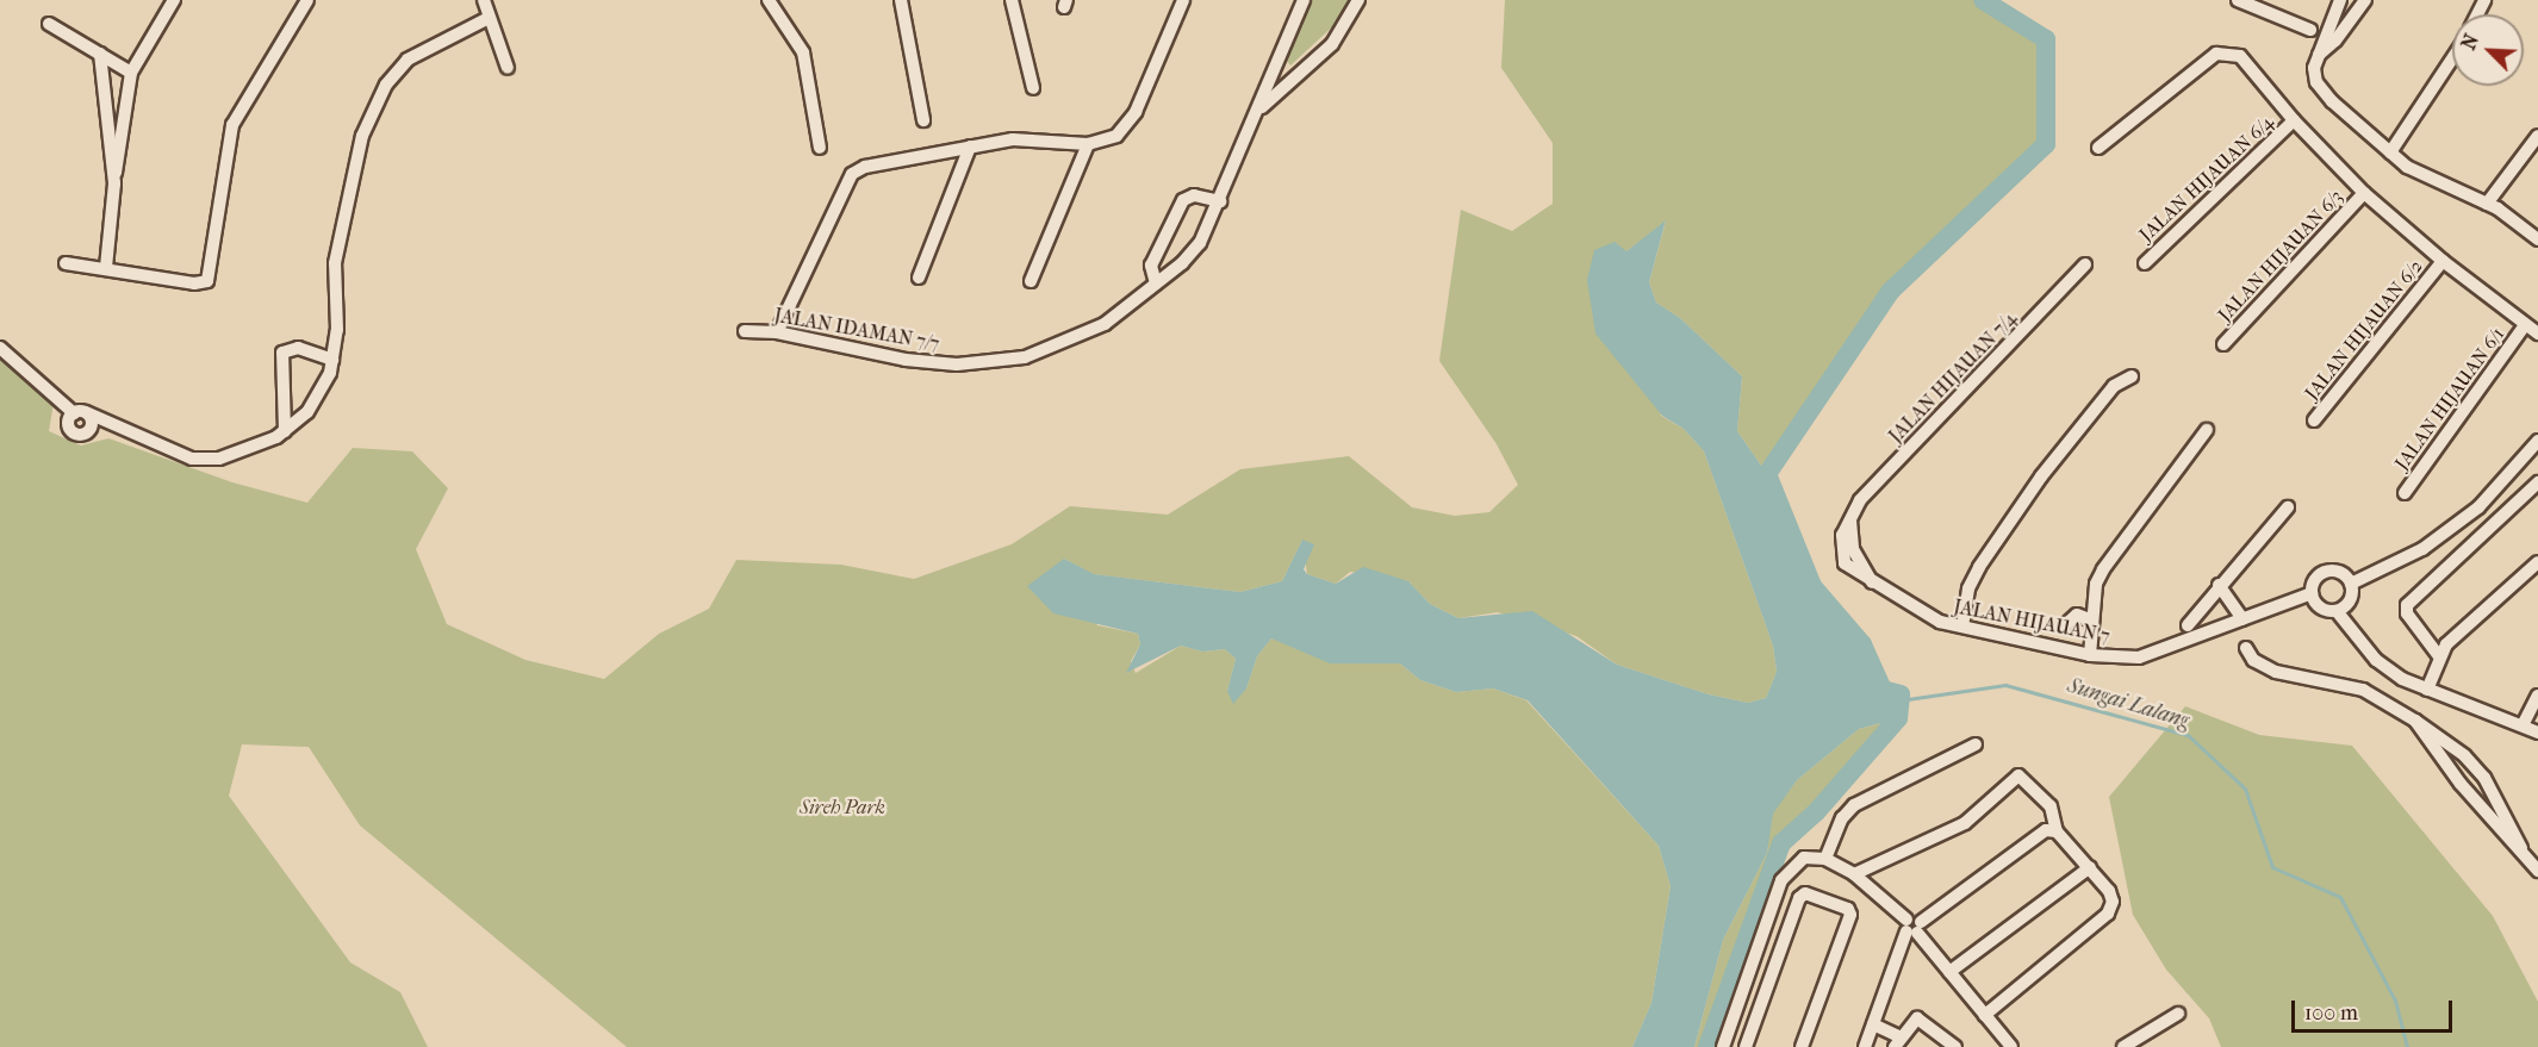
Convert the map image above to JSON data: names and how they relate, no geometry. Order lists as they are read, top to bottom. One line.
{"streets":{"street":["JALAN HIJAUAN 6/4","JALAN HIJAUAN 6/3","JALAN IDAMAN 7/7","JALAN HIJAUAN 6/2","JALAN HIJAUAN 7/4","JALAN HIJAUAN 6/1","JALAN HIJAUAN 7"]},"crossings":[["JALAN HIJAUAN 7/4","JALAN HIJAUAN 7"]],"water":["Sungai Lalang"],"parks":["Sireh Park"],"scale_bar":"100 m","north":"top left"}
